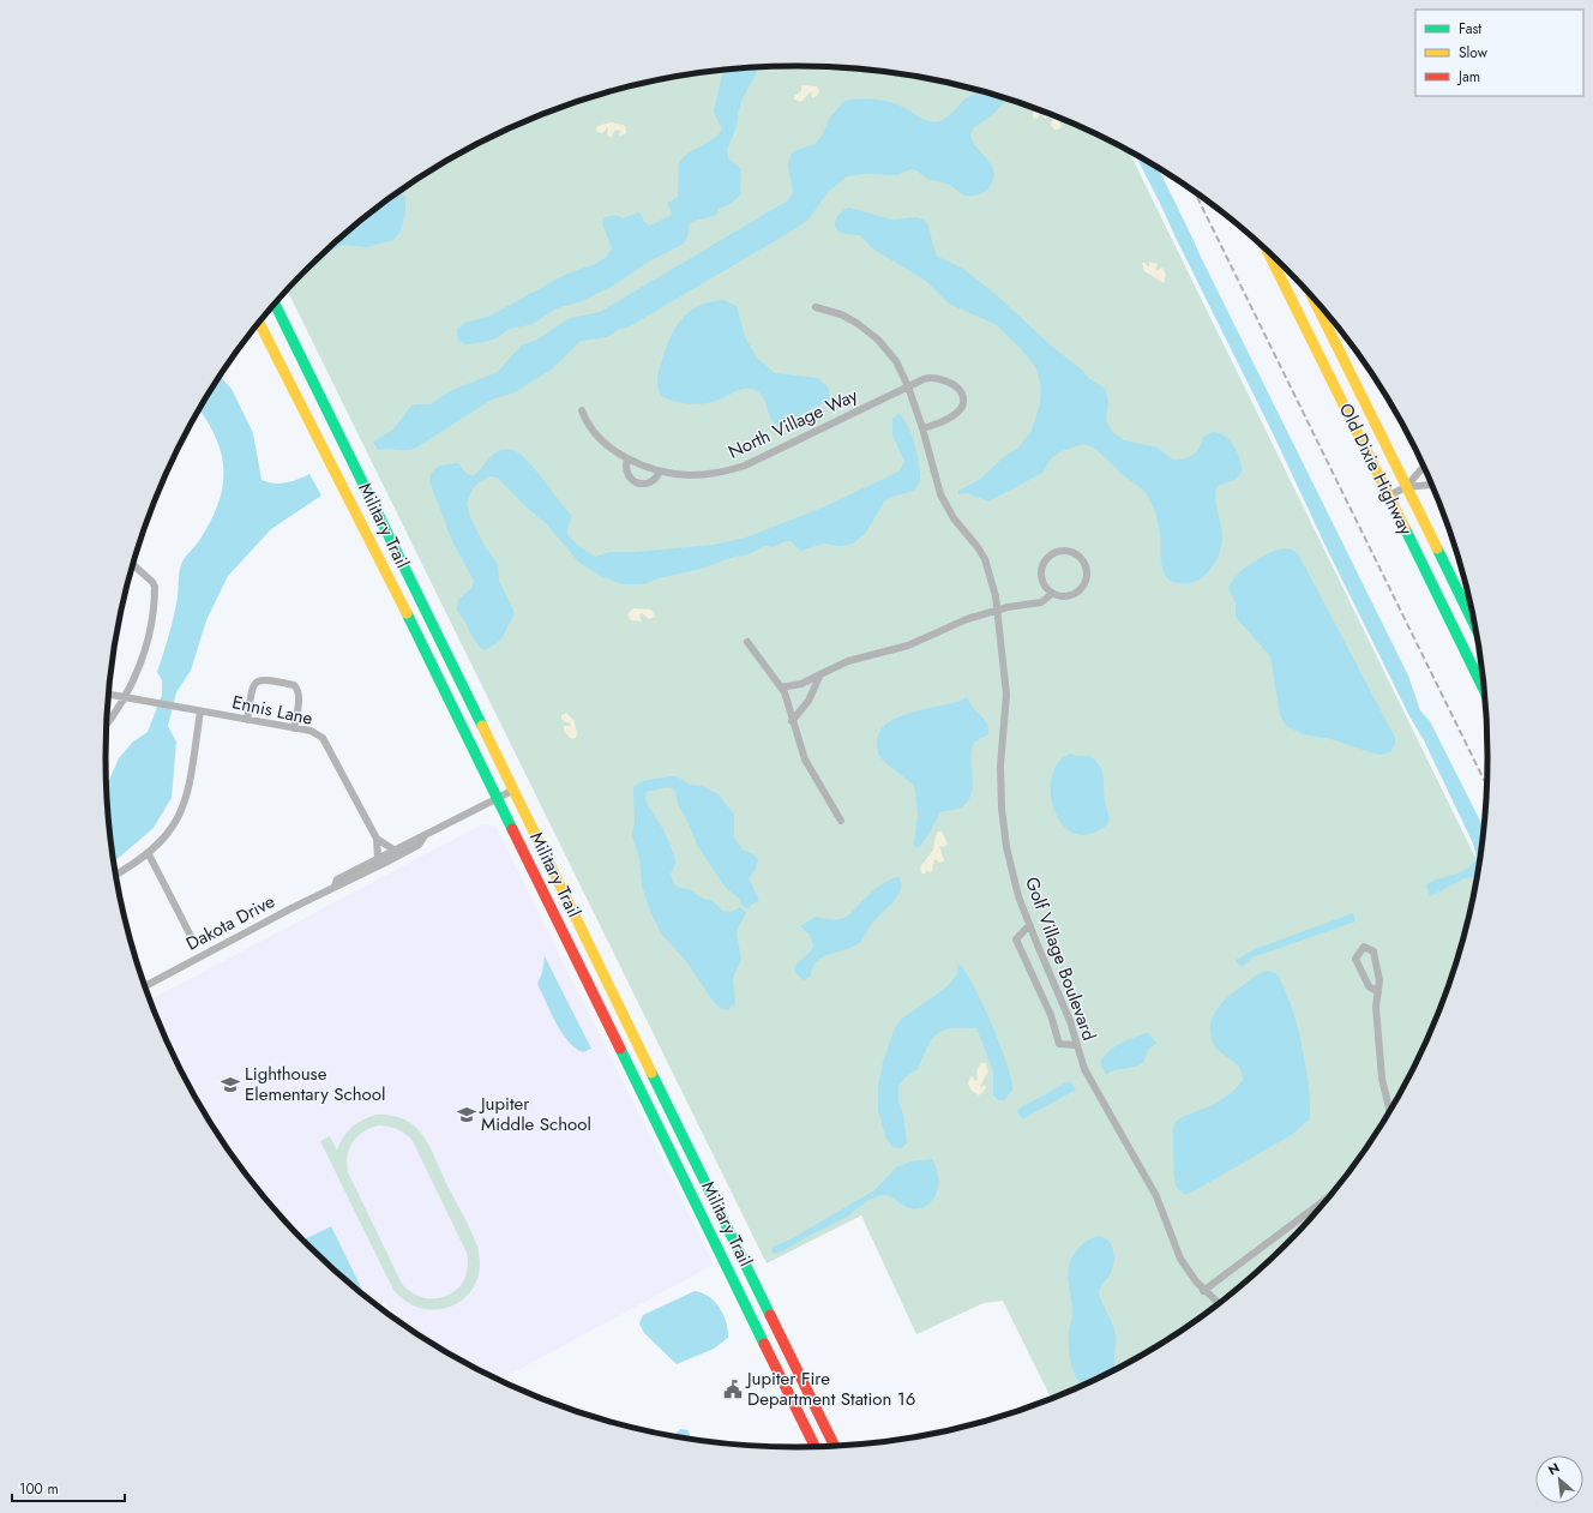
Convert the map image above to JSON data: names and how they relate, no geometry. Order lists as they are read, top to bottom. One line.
{"streets":{"main road":["Old Dixie Highway","Military Trail"],"street":["North Village Way","Ennis Lane","Dakota Drive","Golf Village Boulevard"]},"crossings":[["North Village Way","Golf Village Boulevard"],["Military Trail","Dakota Drive"],["Ennis Lane","Dakota Drive"]],"places":{"school or university":["Lighthouse Elementary School","Jupiter Middle School"],"public building":["Jupiter Fire Department Station 16"]},"legend":["Fast","Slow","Jam"],"scale_bar":"100 m","north":"top left"}
